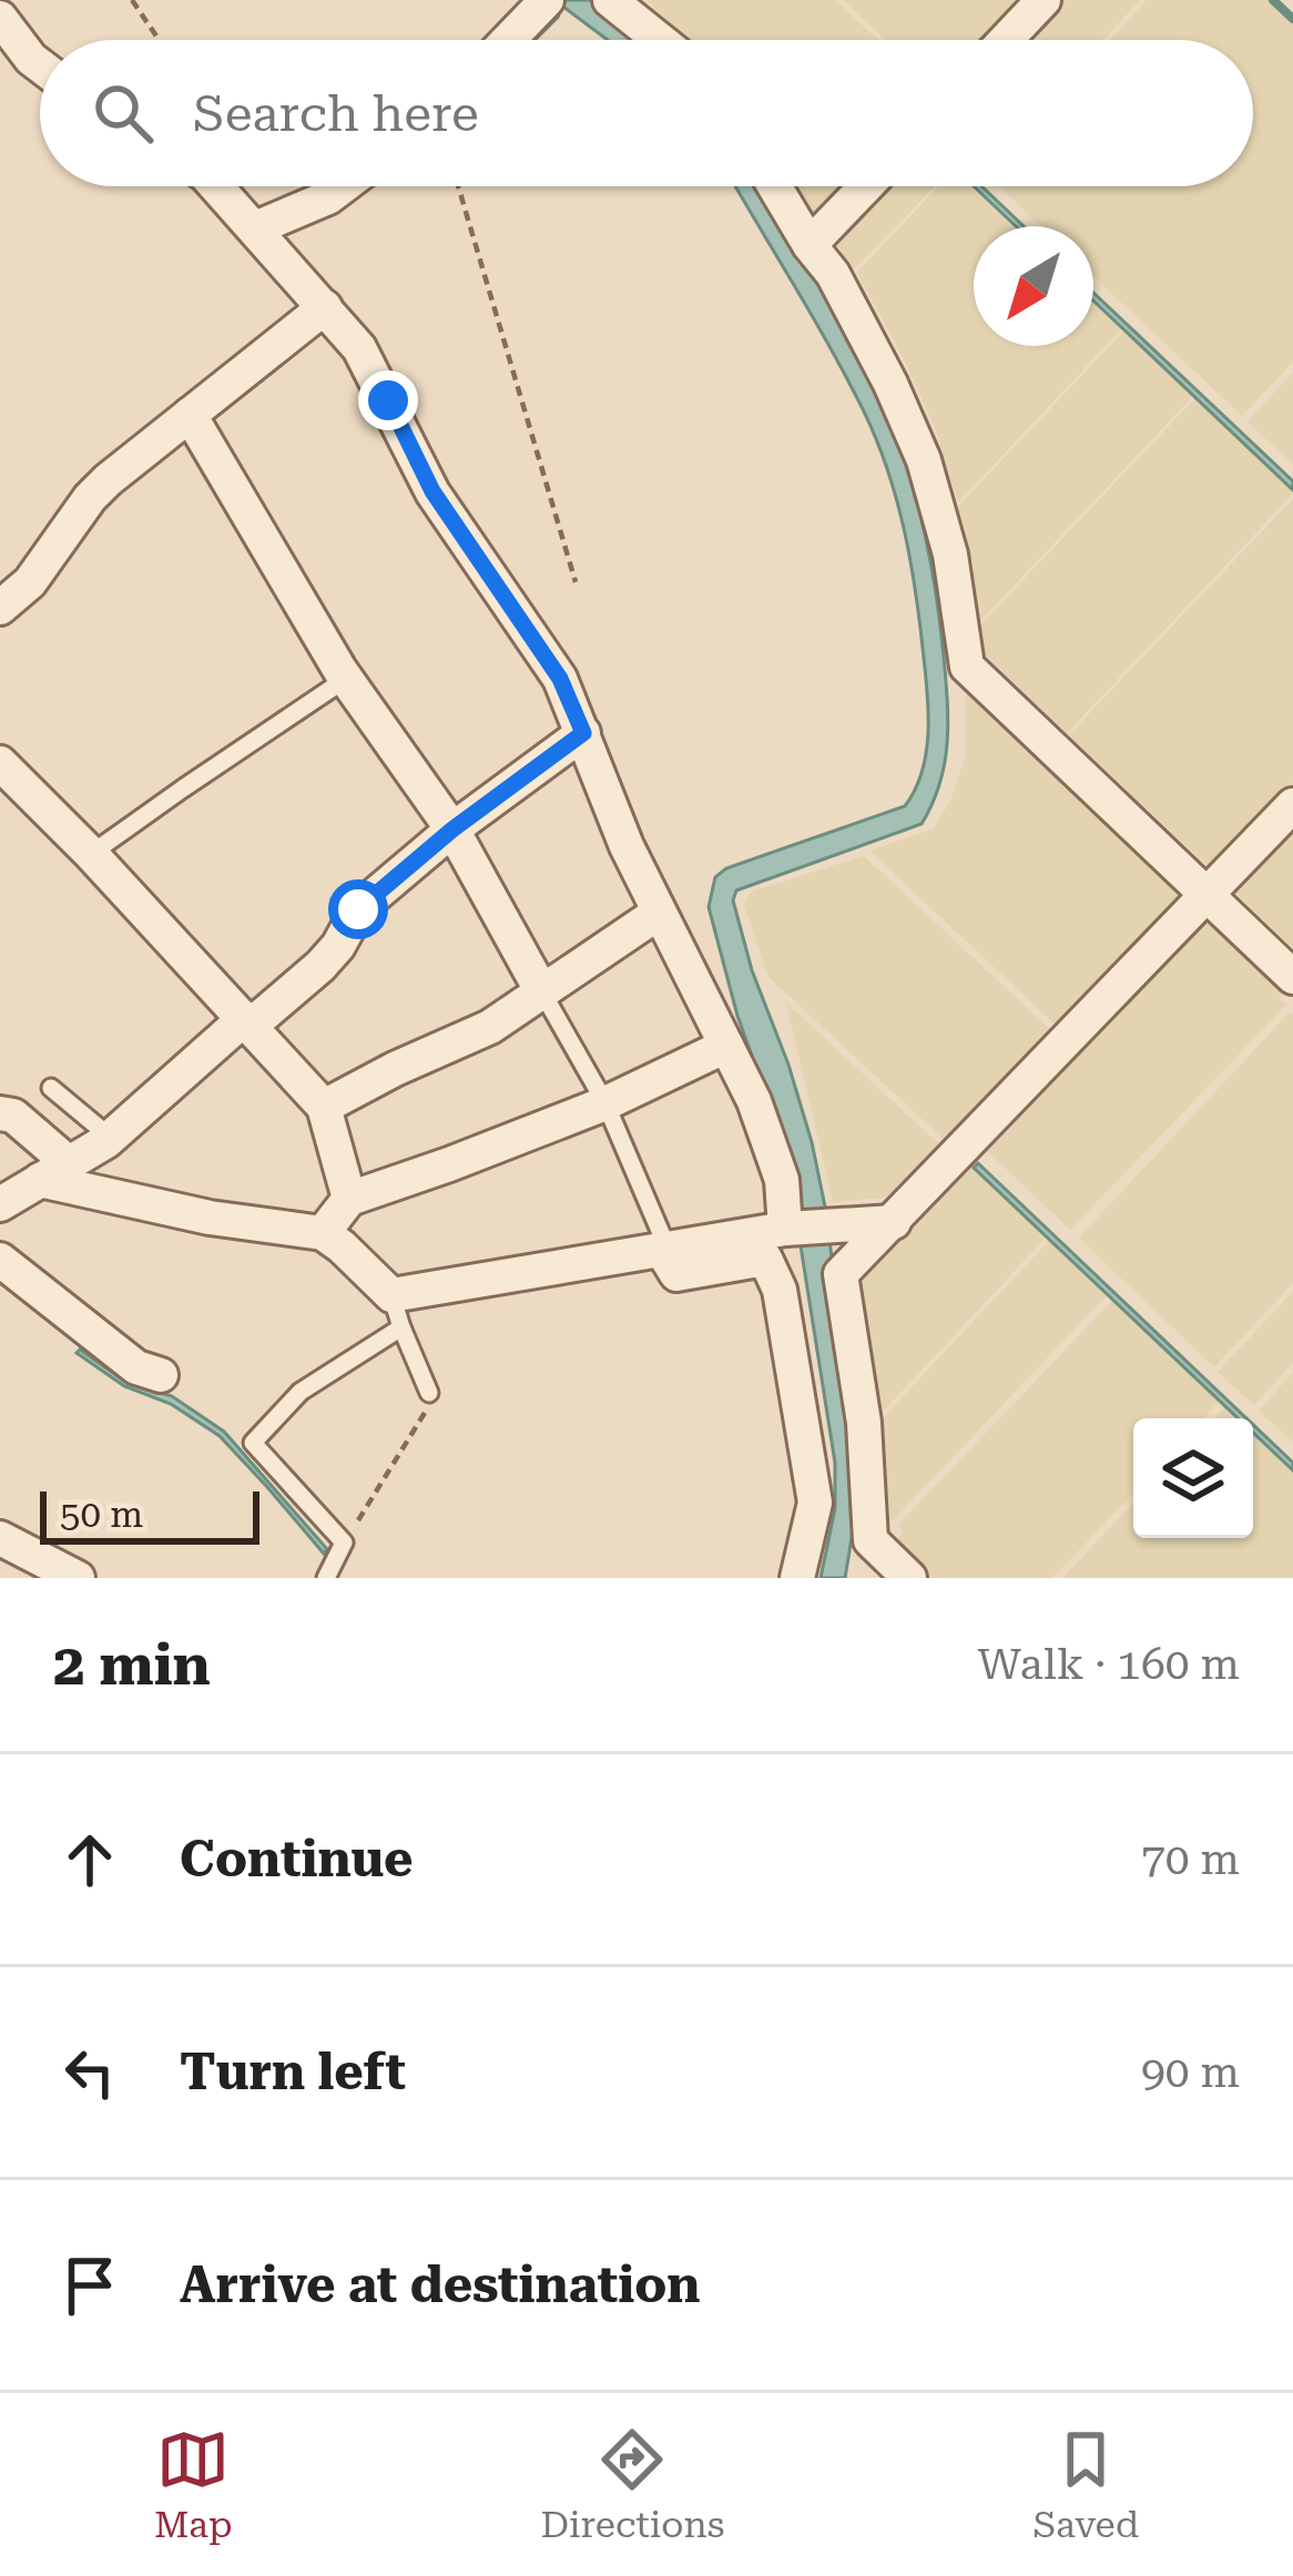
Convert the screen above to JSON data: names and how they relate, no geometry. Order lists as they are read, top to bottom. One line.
{"scale_bar":"50 m","north":"bottom left","page":{"search":"Search here","scale":"50 m","heading":["2 min","Walk · 160 m"],"list":[["Continue","70 m"],["Turn left","90 m"],"Arrive at destination"],"nav":["Map","Directions","Saved"]}}
